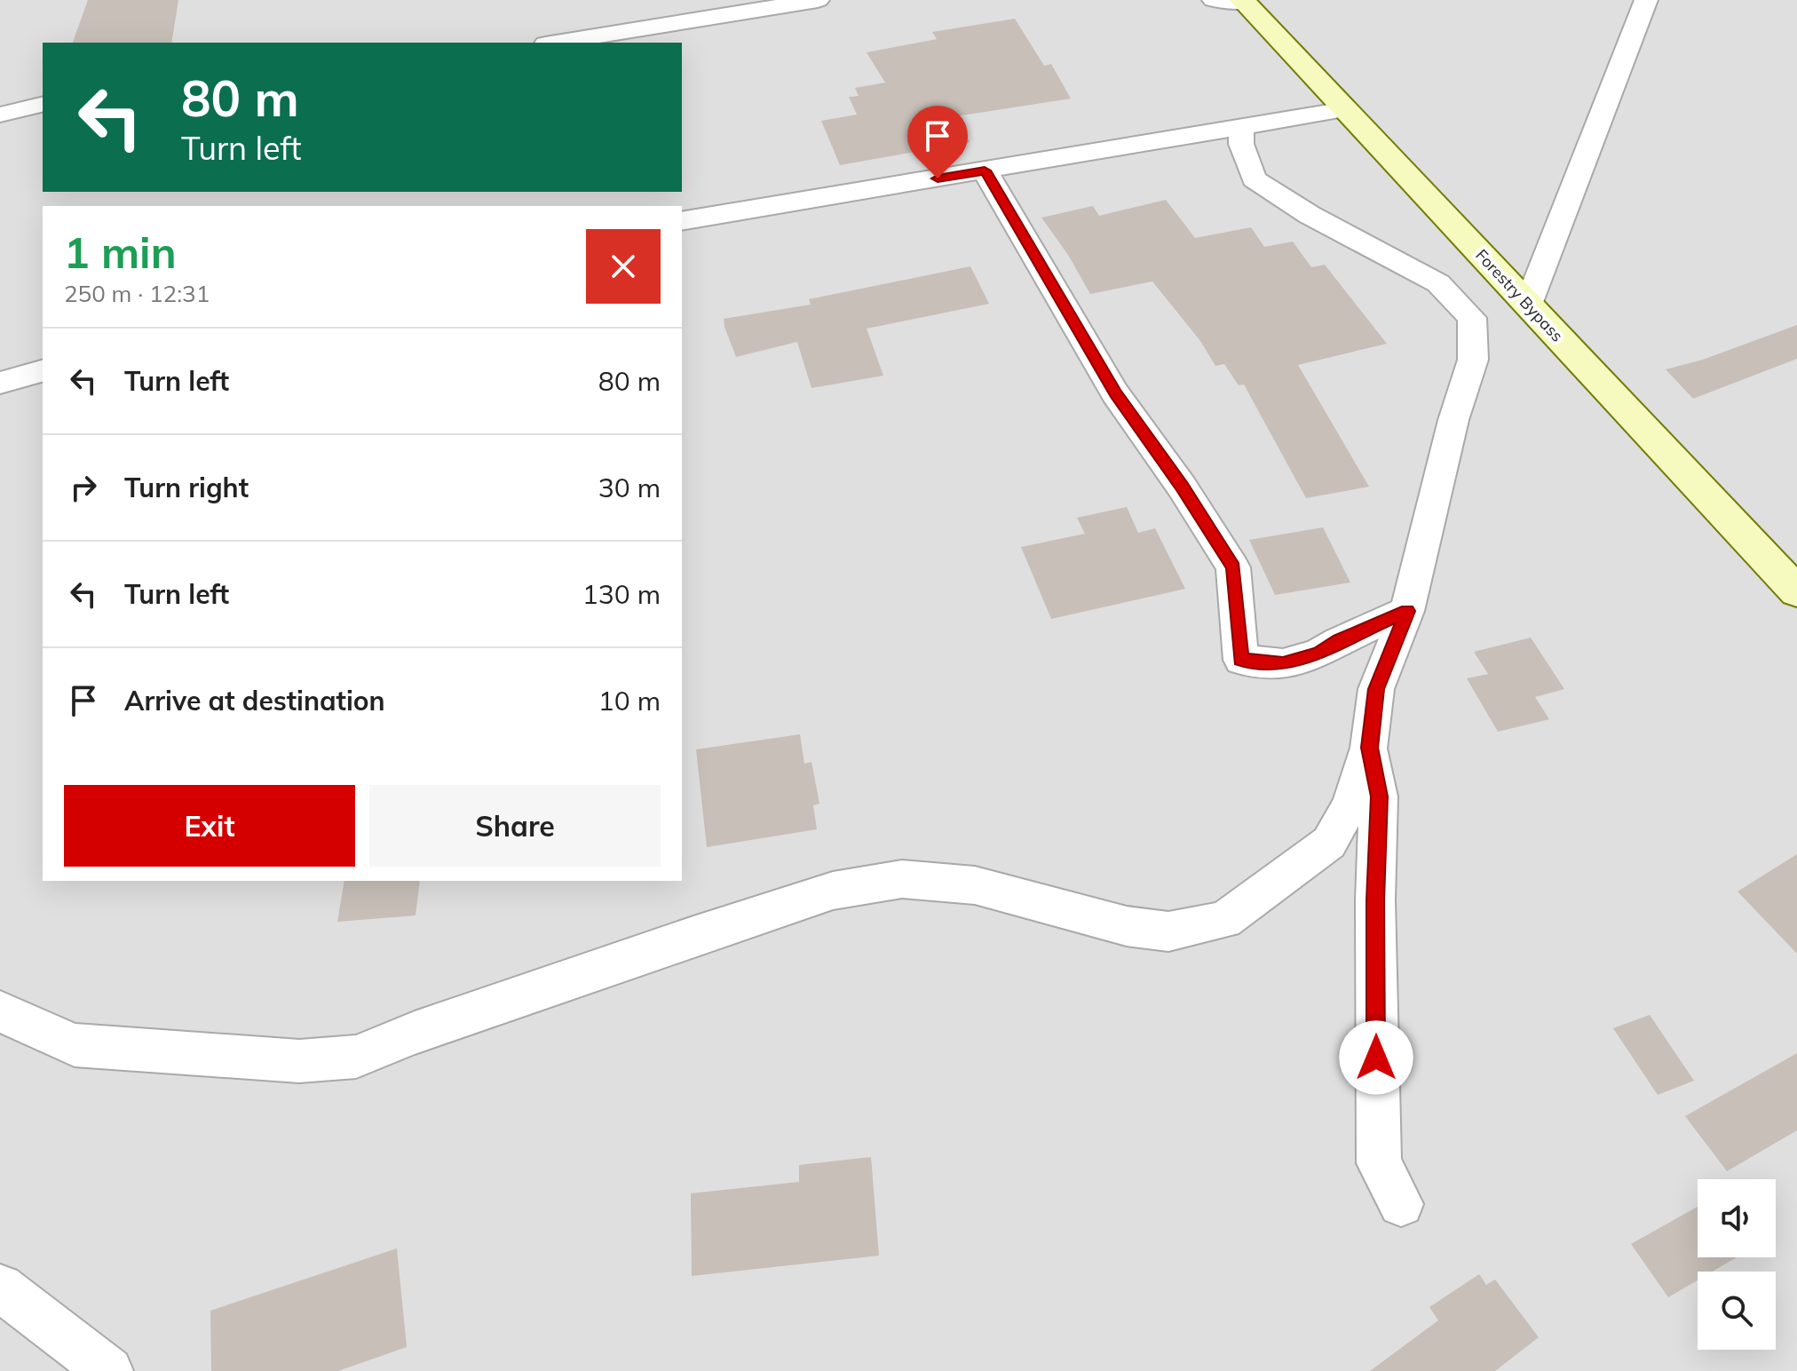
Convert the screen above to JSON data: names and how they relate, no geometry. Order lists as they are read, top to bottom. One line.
{"streets":{"street":["Forestry Bypass"]},"page":{"turn":["80 m","Turn left"],"heading":["1 min","250 m · 12:31"],"list":[{"name":"Turn left","value":"80 m"},{"name":"Turn right","value":"30 m"},{"name":"Turn left","value":"130 m"},{"name":"Arrive at destination","value":"10 m"}],"buttons":["Exit","Share"]}}
